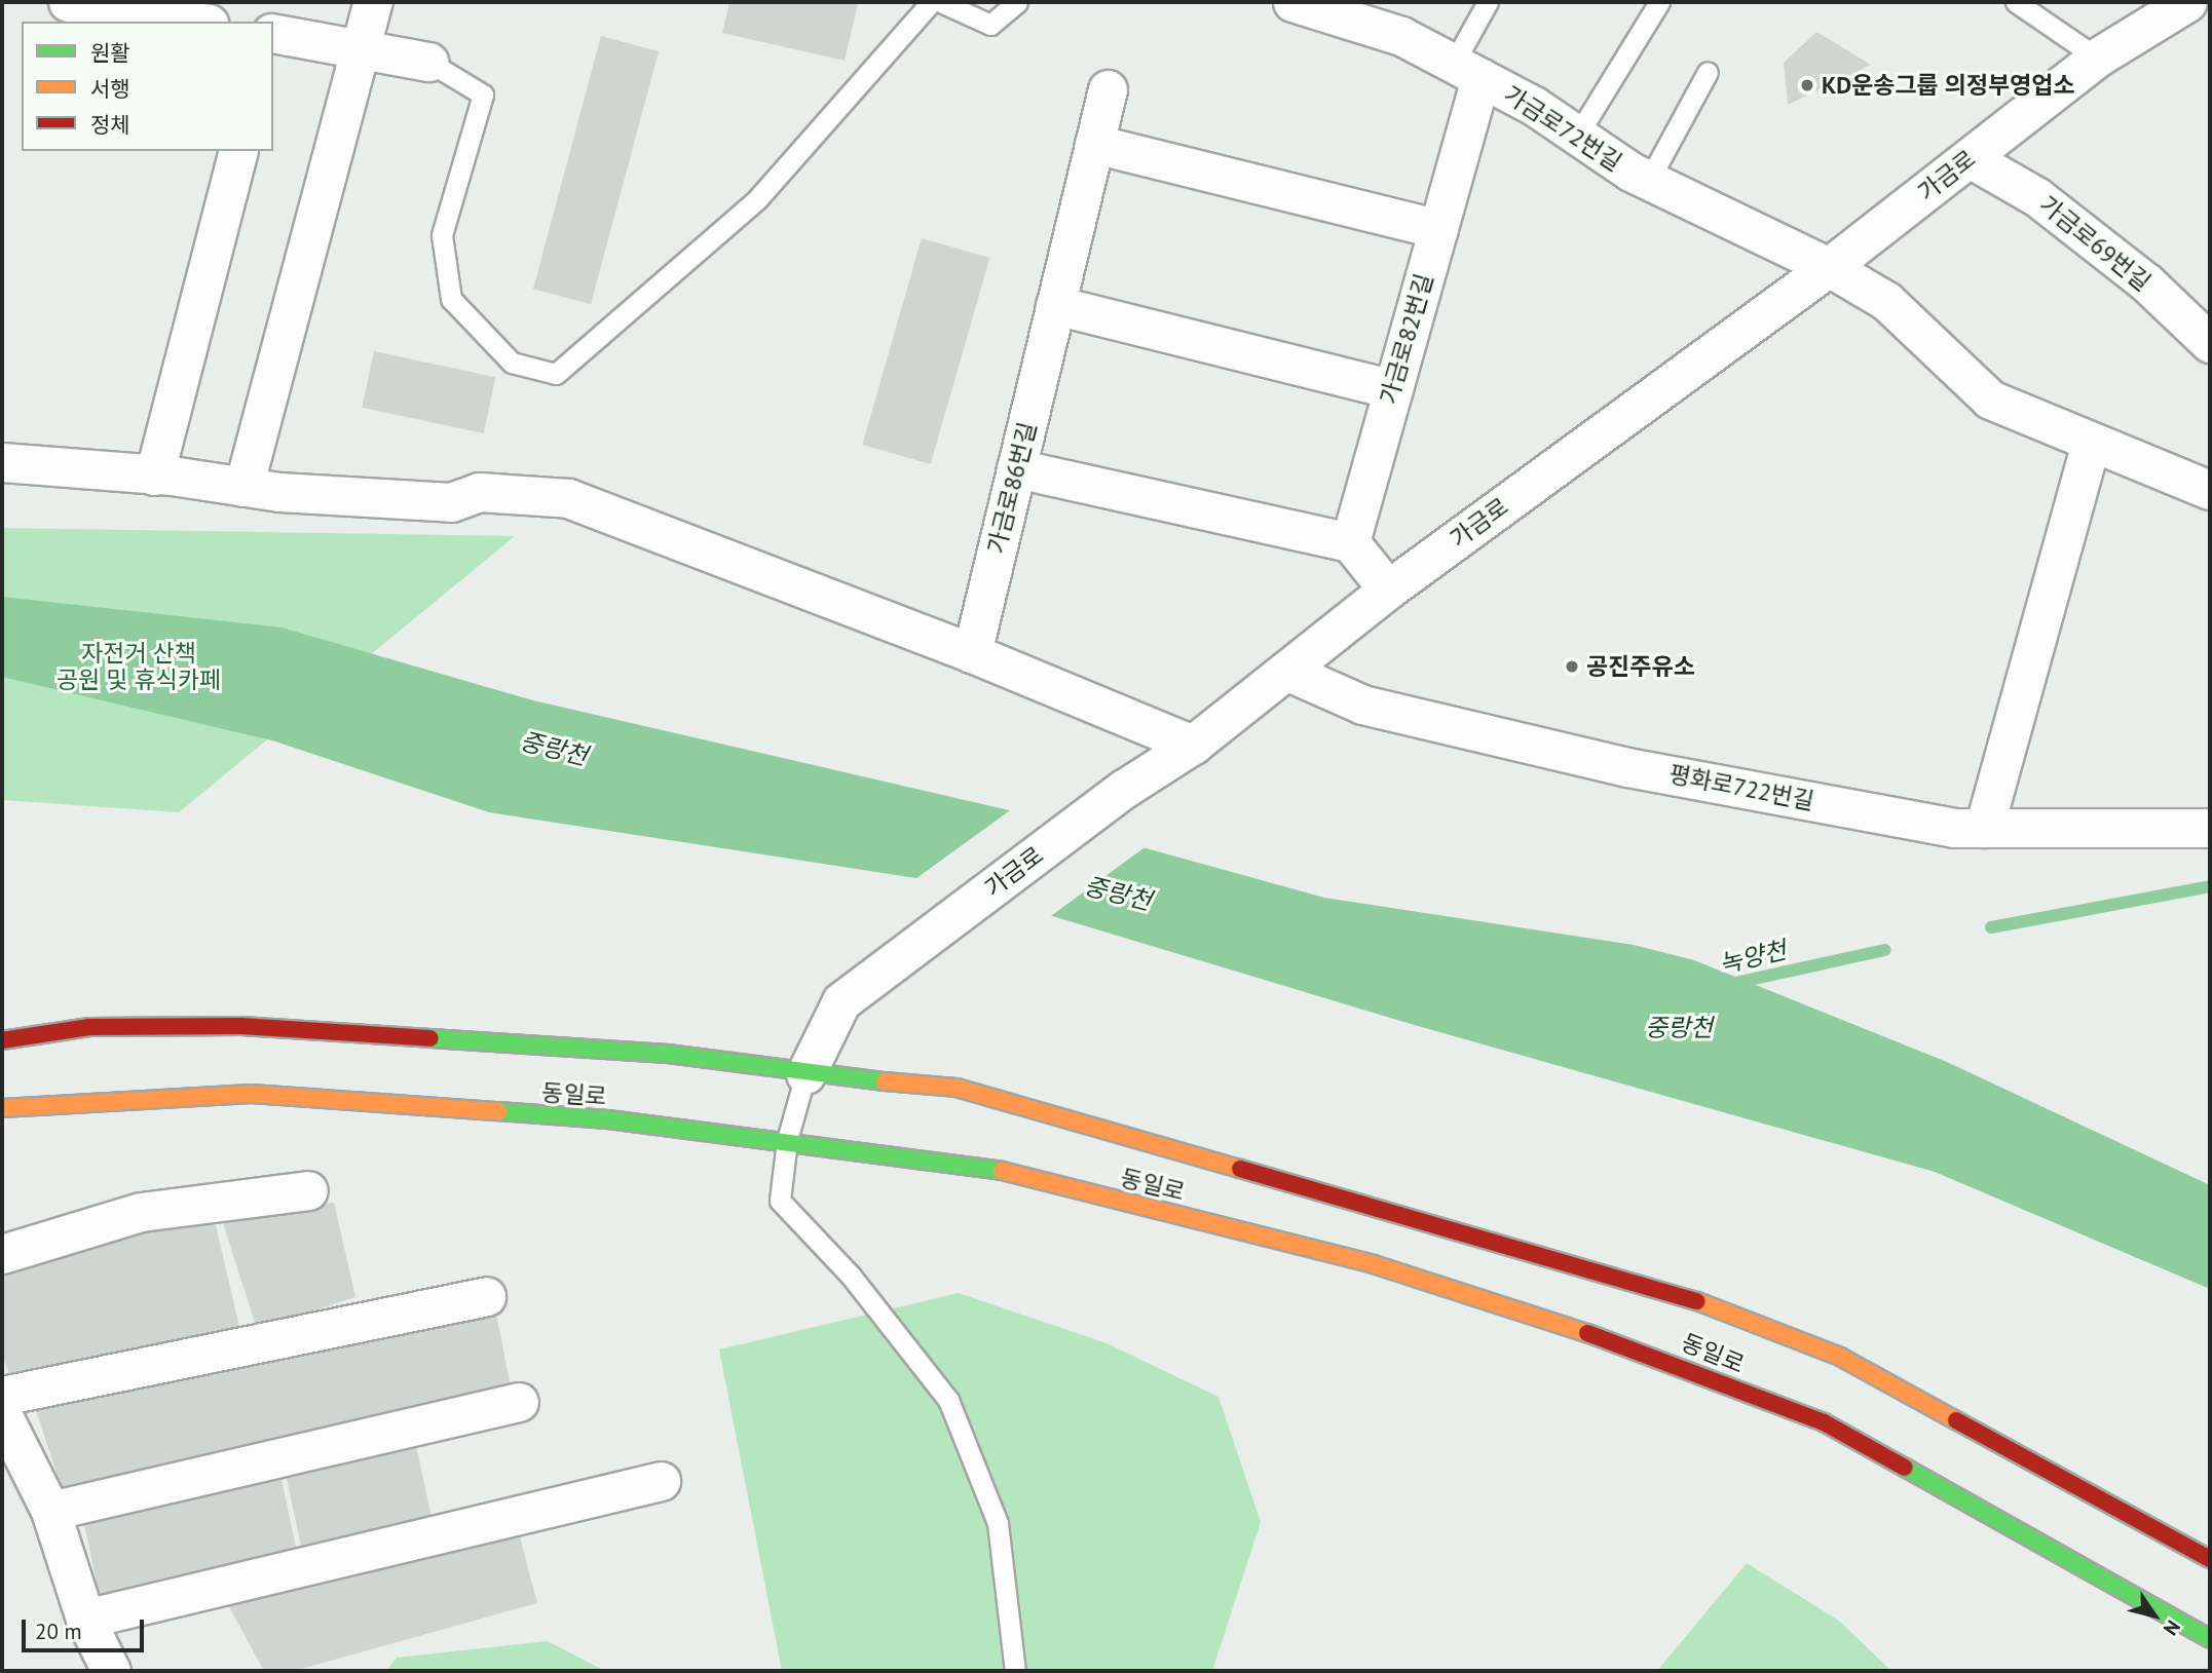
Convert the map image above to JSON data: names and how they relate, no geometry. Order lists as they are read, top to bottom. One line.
{"streets":{"street":["가금로72번길","가금로","가금로69번길","가금로82번길","가금로86번길","평화로722번길","동일로"]},"crossings":[["가금로72번길","가금로"],["가금로72번길","가금로82번길"],["가금로","가금로69번길"],["가금로","평화로722번길"],["가금로","동일로"]],"water":["중랑천","녹양천"],"parks":["자전거 산책 공원 및 휴식카페"],"places":["KD운송그룹 의정부영업소","공진주유소"],"legend":["원활","서행","정체"],"scale_bar":"20 m","north":"bottom right"}
